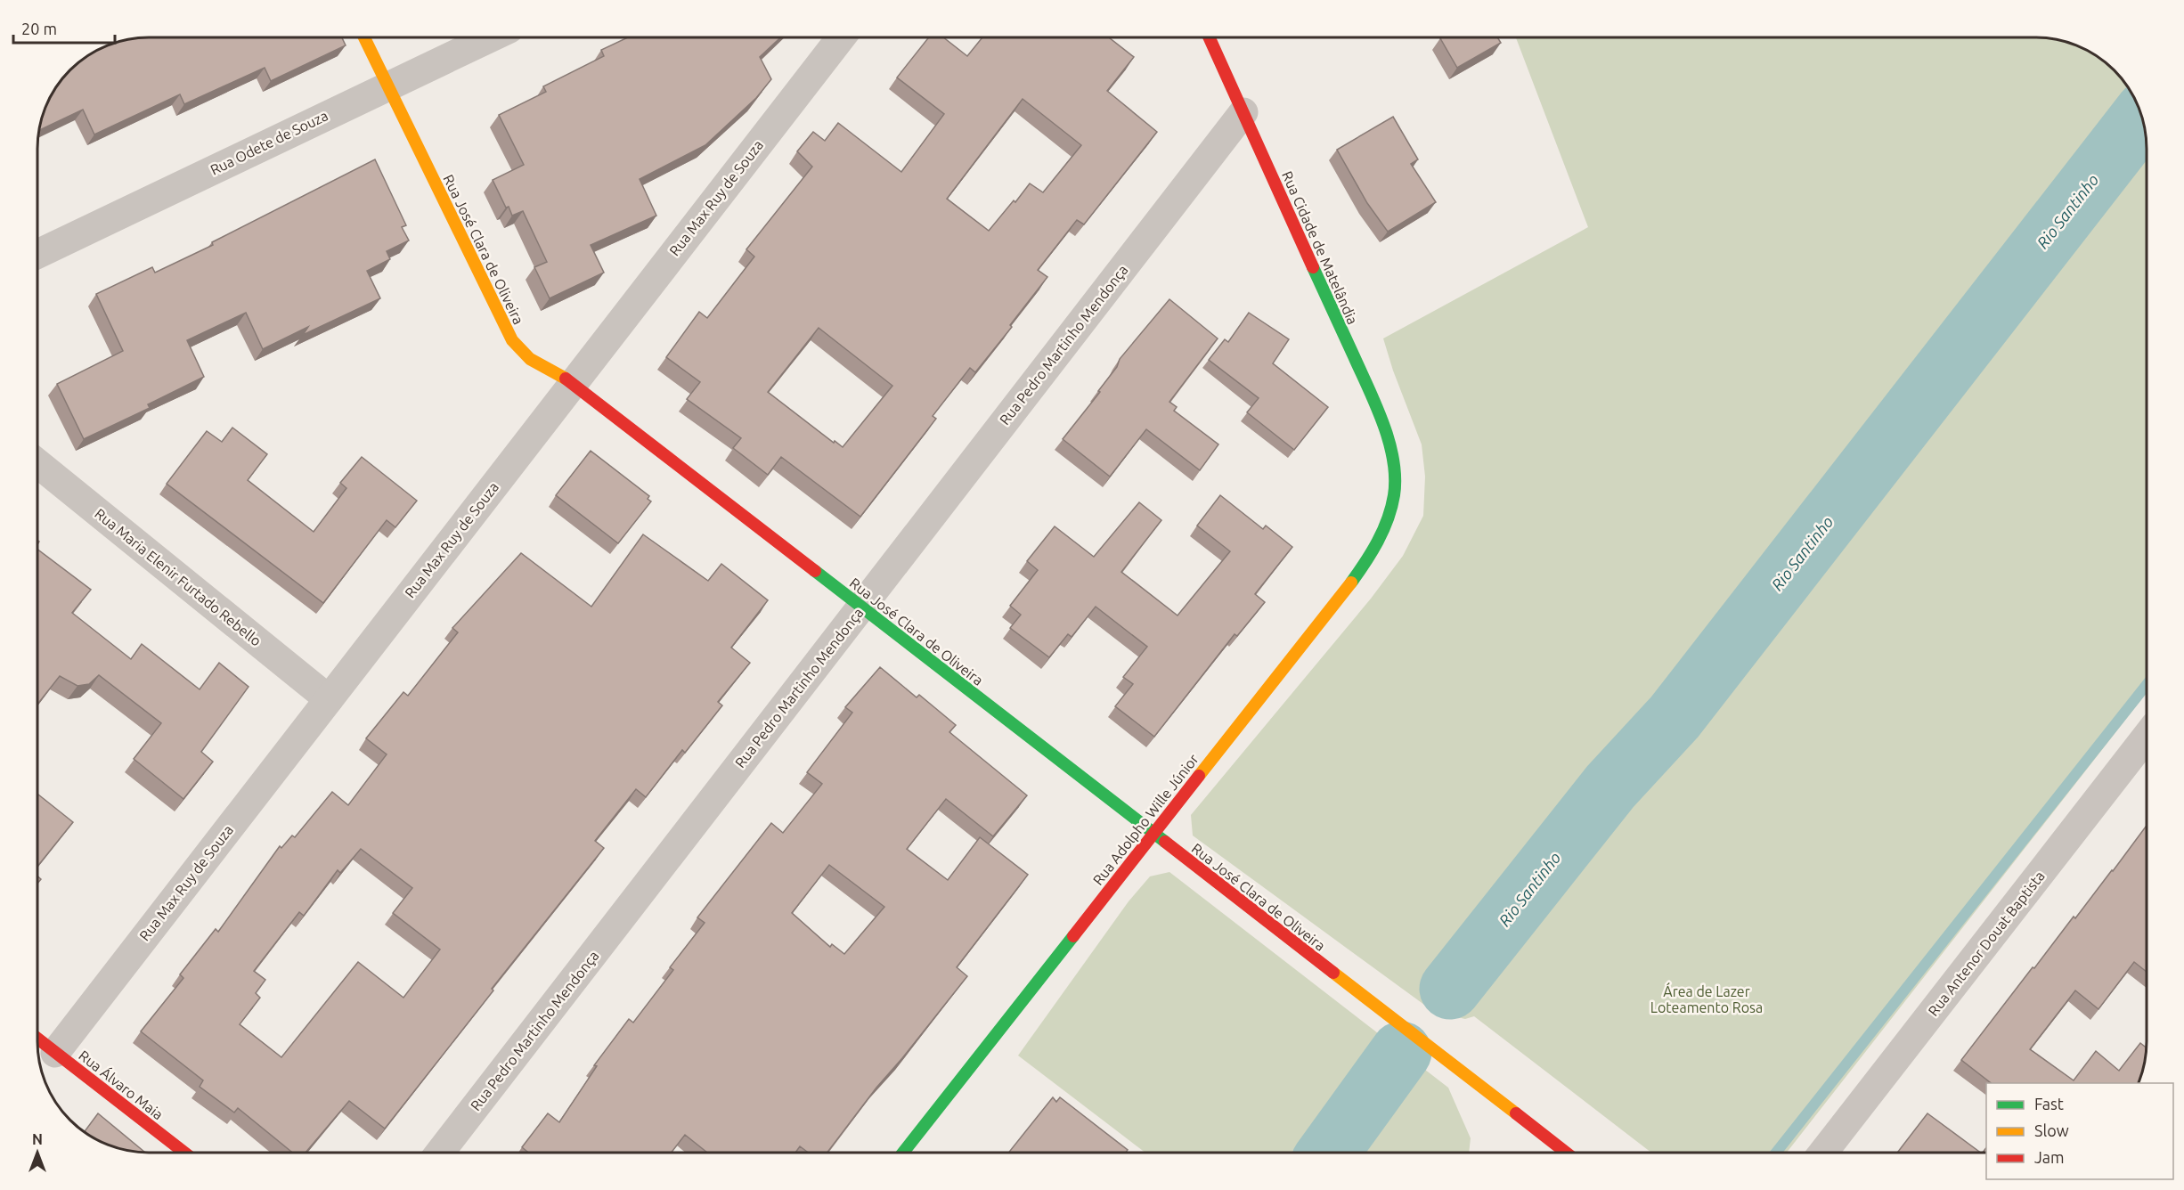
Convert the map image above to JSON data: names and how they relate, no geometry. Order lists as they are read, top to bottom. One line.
{"streets":{"street":["Rua Odete de Souza","Rua Max Ruy de Souza","Rua Cidade de Matelândia","Rua José Clara de Oliveira","Rua Pedro Martinho Mendonça","Rua Maria Elenir Furtado Rebello","Rua Adolpho Wille Júnior","Rua Antenor Douat Baptista","Rua Álvaro Maia"]},"crossings":[["Rua Odete de Souza","Rua José Clara de Oliveira"],["Rua Max Ruy de Souza","Rua José Clara de Oliveira"],["Rua Max Ruy de Souza","Rua Maria Elenir Furtado Rebello"],["Rua Max Ruy de Souza","Rua Álvaro Maia"],["Rua Cidade de Matelândia","Rua Pedro Martinho Mendonça"],["Rua Cidade de Matelândia","Rua Adolpho Wille Júnior"],["Rua José Clara de Oliveira","Rua Pedro Martinho Mendonça"],["Rua José Clara de Oliveira","Rua Adolpho Wille Júnior"]],"water":["Rio Santinho"],"parks":["Área de Lazer Loteamento Rosa"],"legend":["Fast","Slow","Jam"],"scale_bar":"20 m","north":"top"}
